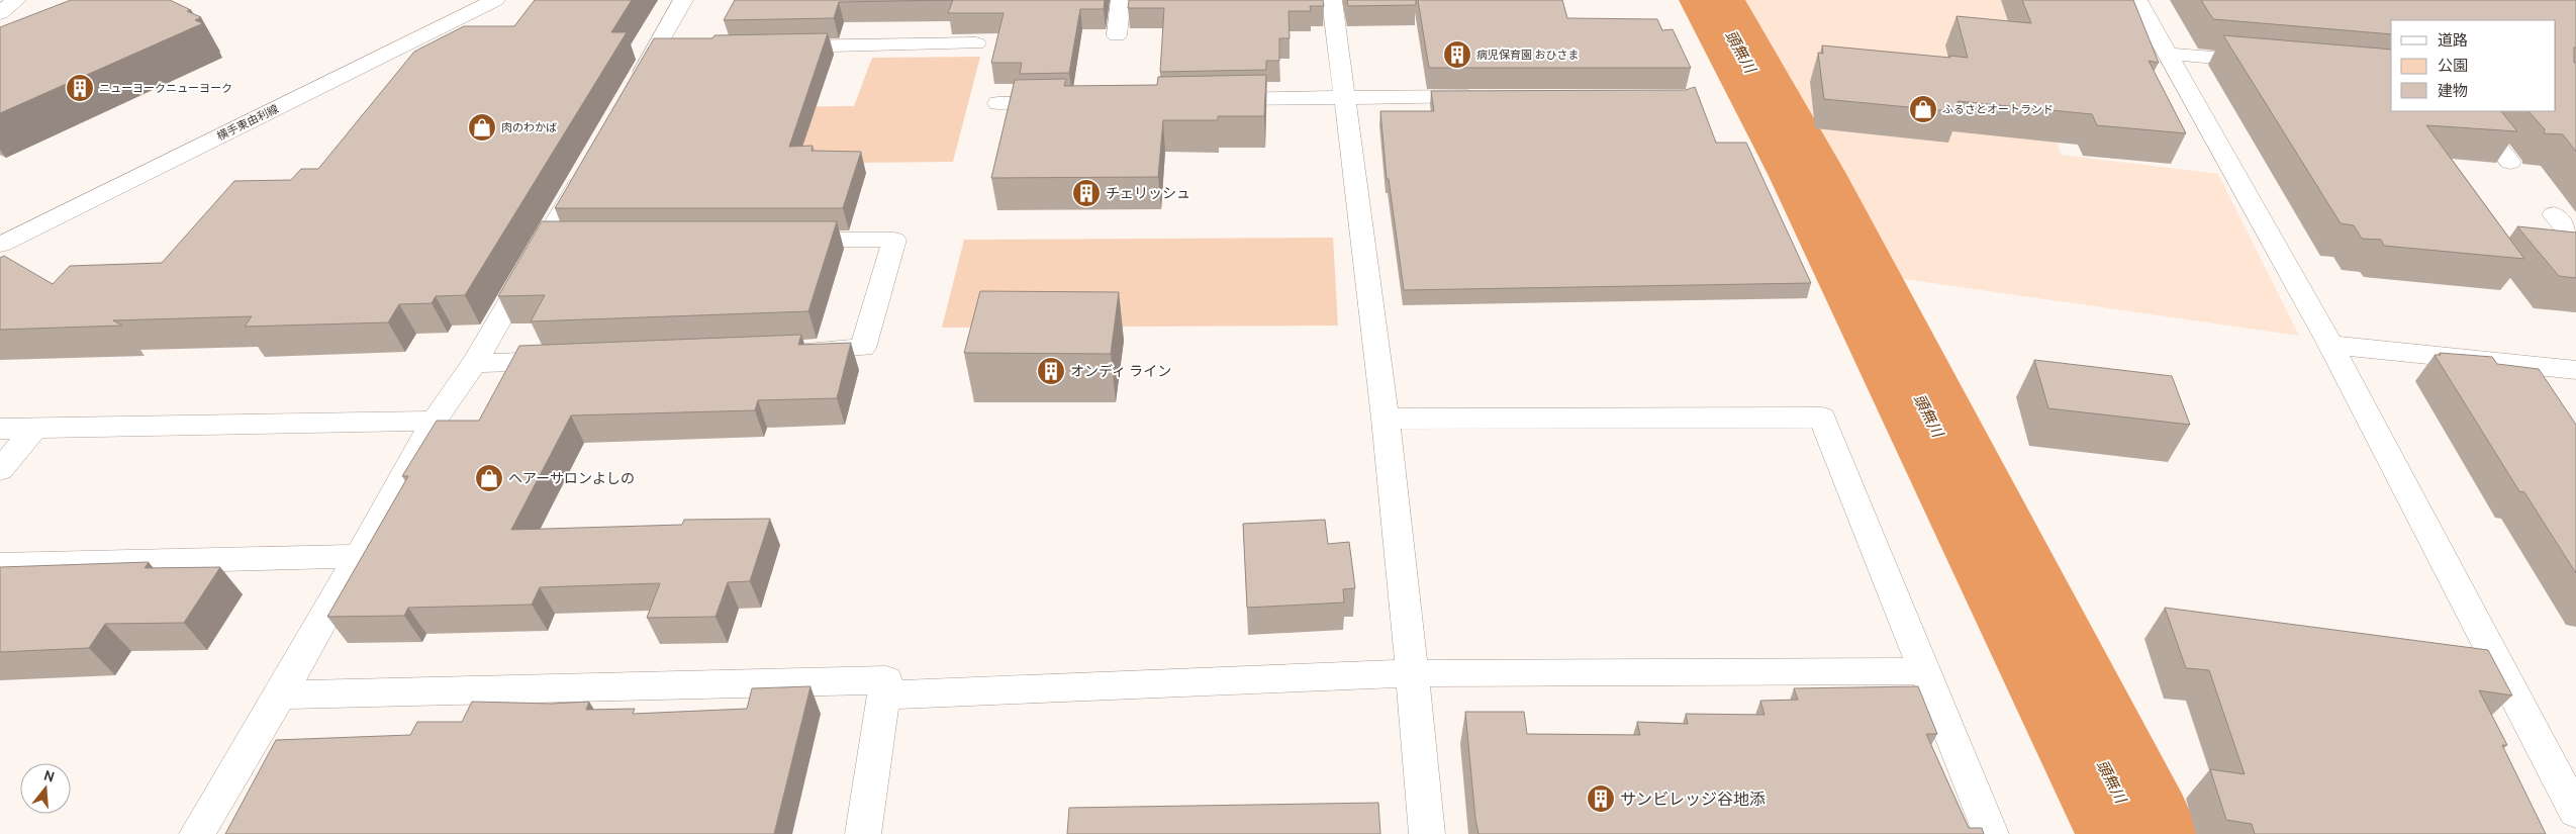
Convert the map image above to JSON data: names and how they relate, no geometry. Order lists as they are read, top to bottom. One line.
{"streets":{"street":["横手東由利線"]},"water":["頭無川"],"places":{"building":["病児保育園 おひさま","ニューヨークニューヨーク","チェリッシュ","オンディ ライン","サンビレッジ谷地添"],"shop":["ふるさとオートランド","肉のわかば","ヘアーサロンよしの"]},"legend":["道路","公園","建物"],"north":"top"}
